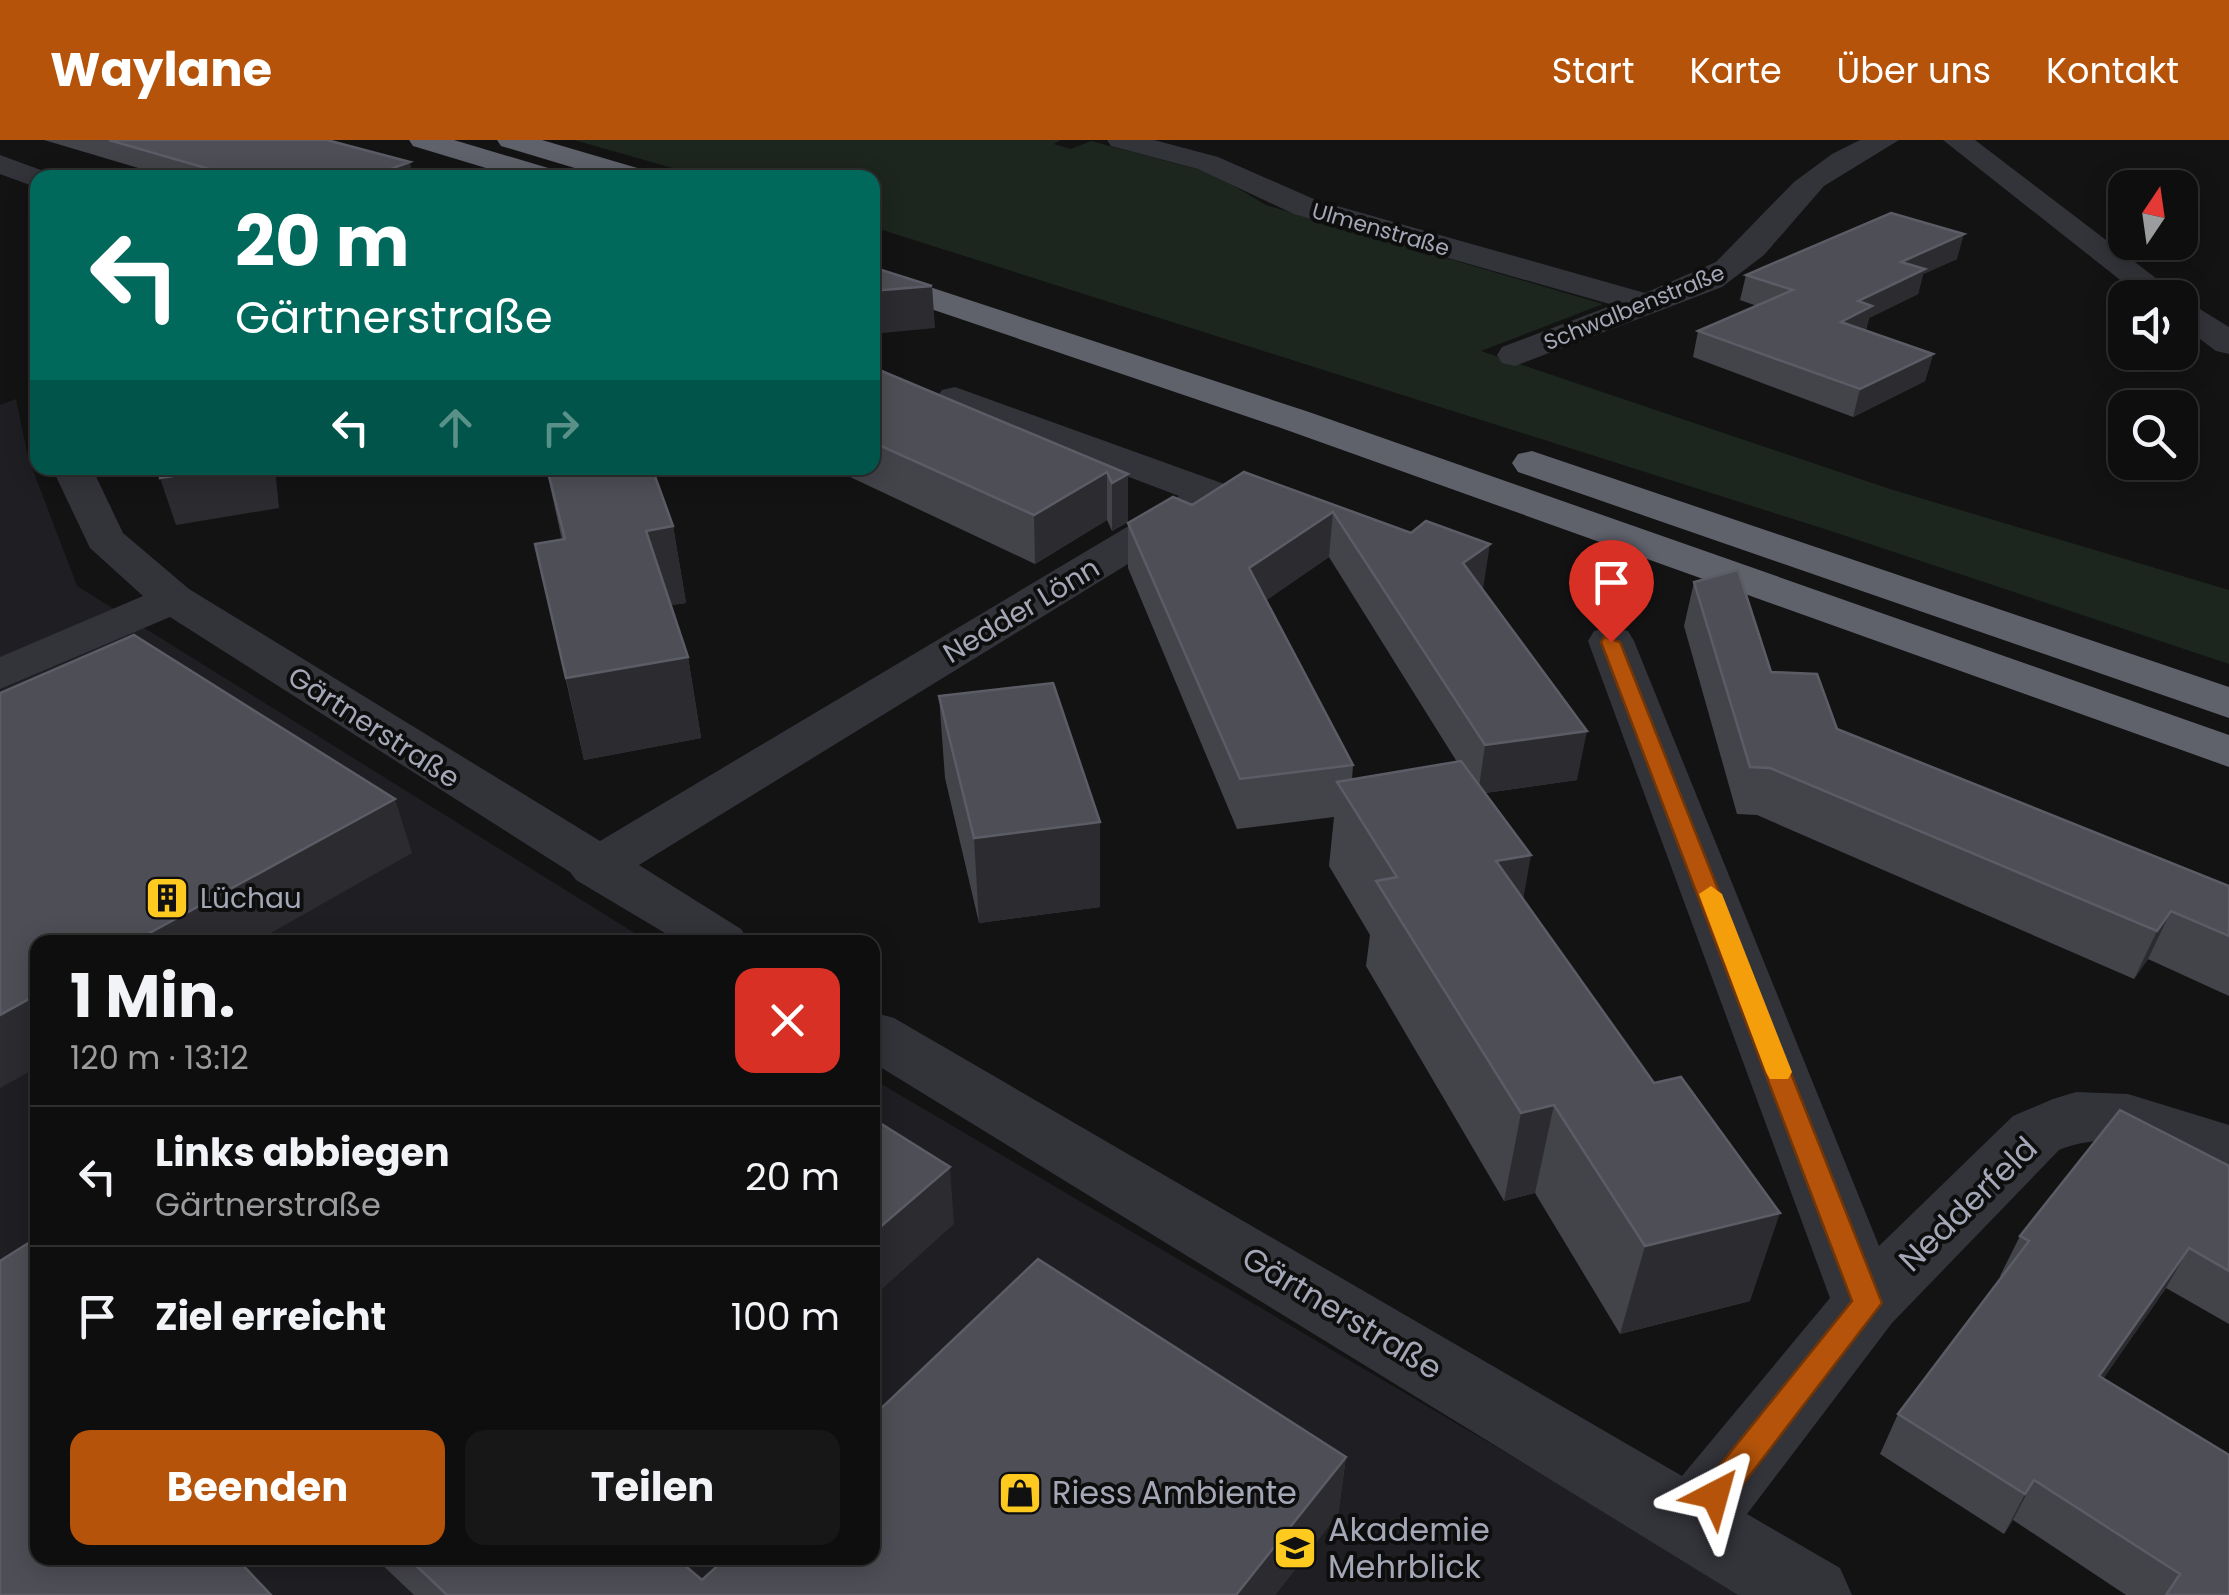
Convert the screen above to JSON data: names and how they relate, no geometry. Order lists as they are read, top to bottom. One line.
{"streets":{"street":["Ulmenstraße","Schwalbenstraße","Nedder Lönn","Gärtnerstraße","Nedderfeld"]},"crossings":[["Ulmenstraße","Schwalbenstraße"],["Nedder Lönn","Gärtnerstraße"],["Gärtnerstraße","Nedderfeld"]],"places":{"building":["Lüchau"],"shop":["Riess Ambiente"],"school or university":["Akademie Mehrblick"]},"north":"top","page":{"header":"Waylane","nav":["Start","Karte","Über uns","Kontakt"],"turn":["20 m","Gärtnerstraße"],"heading":["1 Min.","120 m · 13:12"],"list":[{"name":"Links abbiegen","note":"Gärtnerstraße","value":"20 m"},{"name":"Ziel erreicht","value":"100 m"}],"buttons":["Beenden","Teilen"]}}
